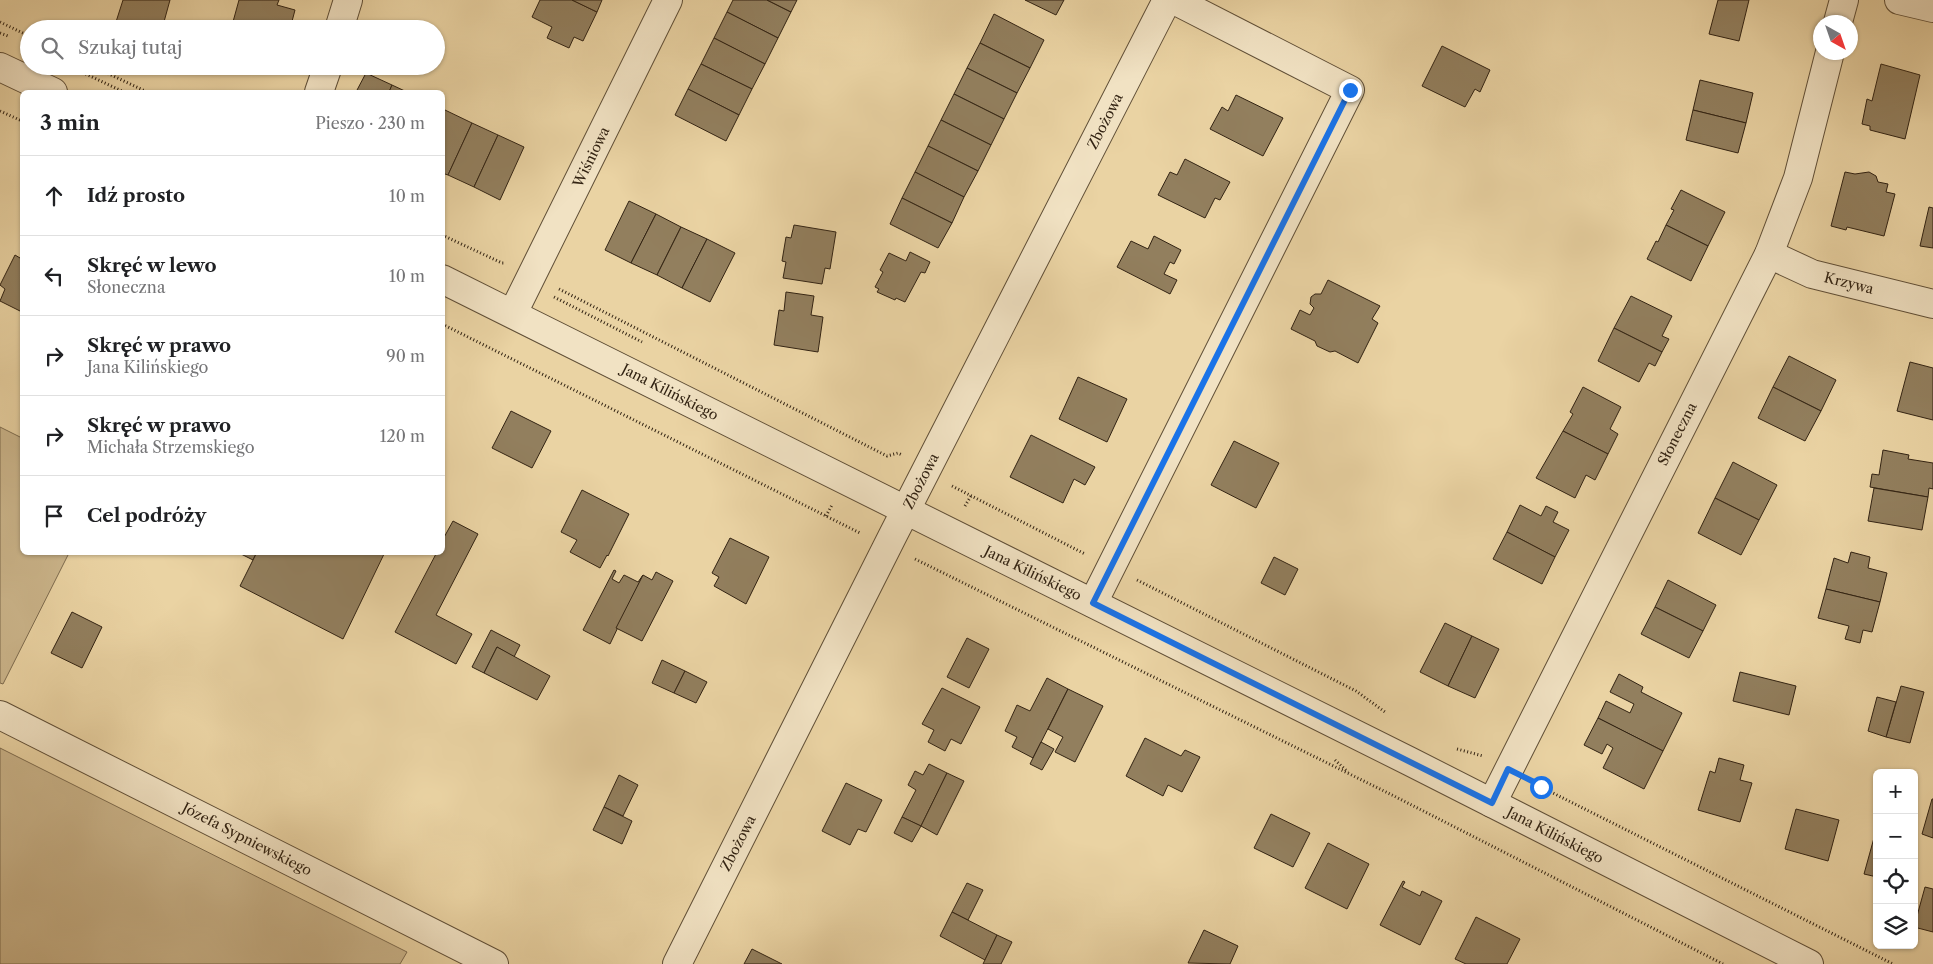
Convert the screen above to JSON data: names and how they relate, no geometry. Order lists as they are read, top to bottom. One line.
{"streets":{"street":["Zbożowa","Wiśniowa","Krzywa","Jana Kilińskiego","Słoneczna","Józefa Sypniewskiego"]},"crossings":[["Zbożowa","Jana Kilińskiego"],["Wiśniowa","Jana Kilińskiego"],["Krzywa","Słoneczna"],["Jana Kilińskiego","Słoneczna"]],"north":"bottom right","page":{"search":"Szukaj tutaj","heading":["3 min","Pieszo · 230 m"],"list":[["Idź prosto","10 m"],["Skręć w lewo","Słoneczna","10 m"],["Skręć w prawo","Jana Kilińskiego","90 m"],["Skręć w prawo","Michała Strzemskiego","120 m"],"Cel podróży"],"map_buttons":["+","−"]}}
